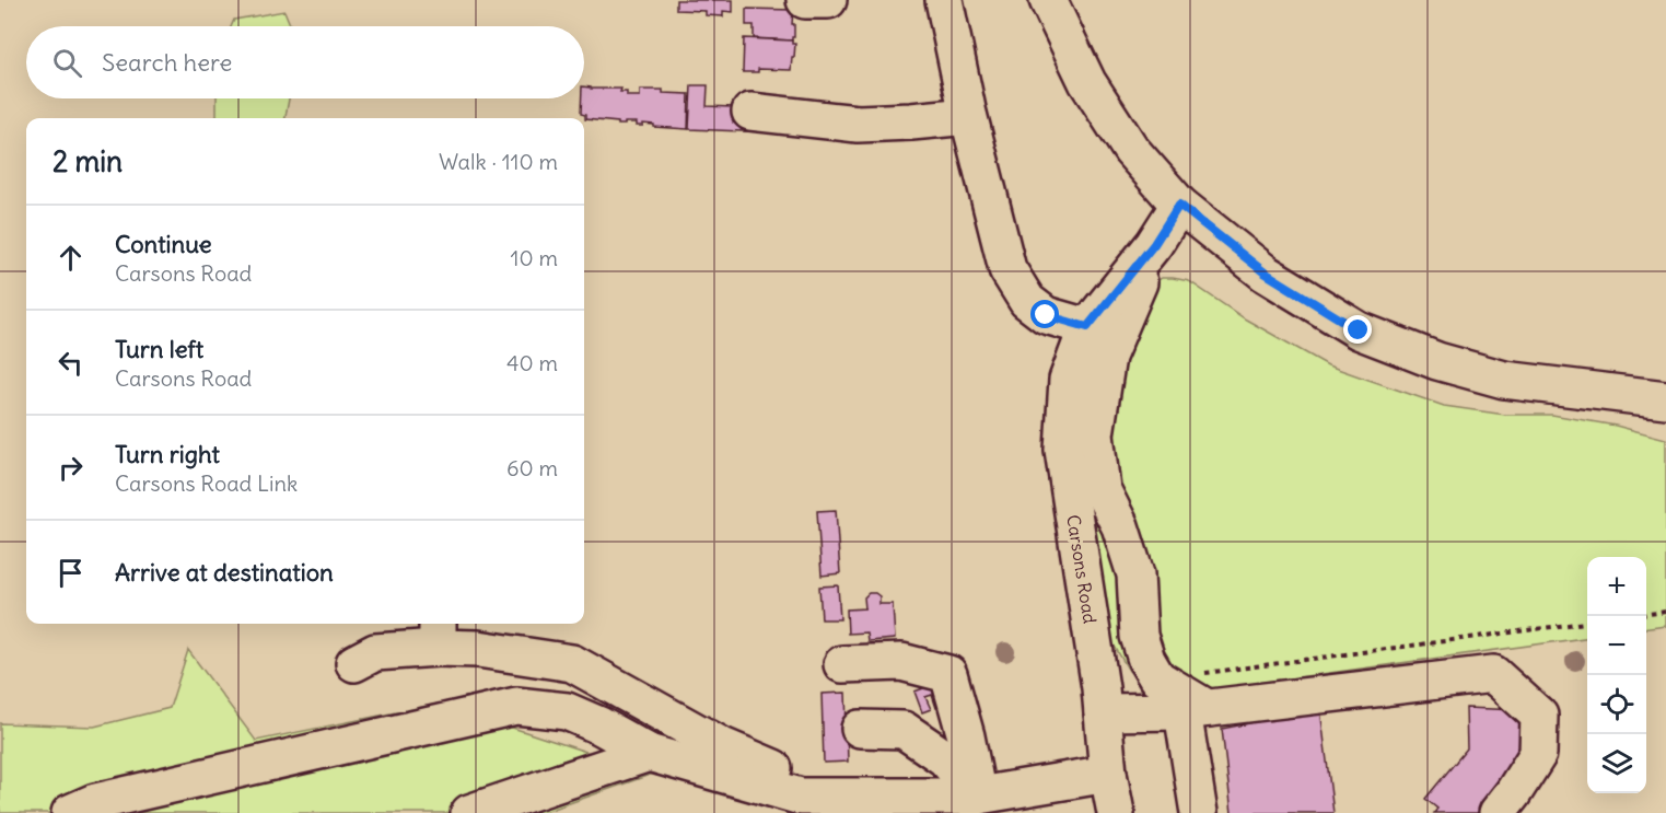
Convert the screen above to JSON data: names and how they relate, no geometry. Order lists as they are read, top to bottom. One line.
{"streets":{"street":["Carsons Road"]},"page":{"search":"Search here","heading":["2 min","Walk · 110 m"],"list":[["Continue","Carsons Road","10 m"],["Turn left","Carsons Road","40 m"],["Turn right","Carsons Road Link","60 m"],"Arrive at destination"],"map_buttons":["+","−"]}}
